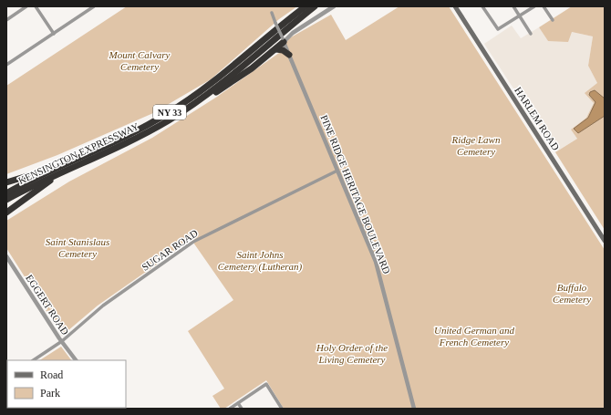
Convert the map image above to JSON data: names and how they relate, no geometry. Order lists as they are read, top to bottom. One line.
{"streets":{"highway":["NY 33","KENSINGTON EXPRESSWAY"],"main road":["HARLEM ROAD"],"street":["PINE RIDGE HERITAGE BOULEVARD","SUGAR ROAD","EGGERT ROAD"]},"crossings":[["PINE RIDGE HERITAGE BOULEVARD","SUGAR ROAD"],["SUGAR ROAD","EGGERT ROAD"]],"parks":["Mount Calvary Cemetery","Ridge Lawn Cemetery","Saint Stanislaus Cemetery","Saint Johns Cemetery (Lutheran)","Buffalo Cemetery","United German and French Cemetery","Holy Order of the Living Cemetery"],"legend":["Road","Park"]}
